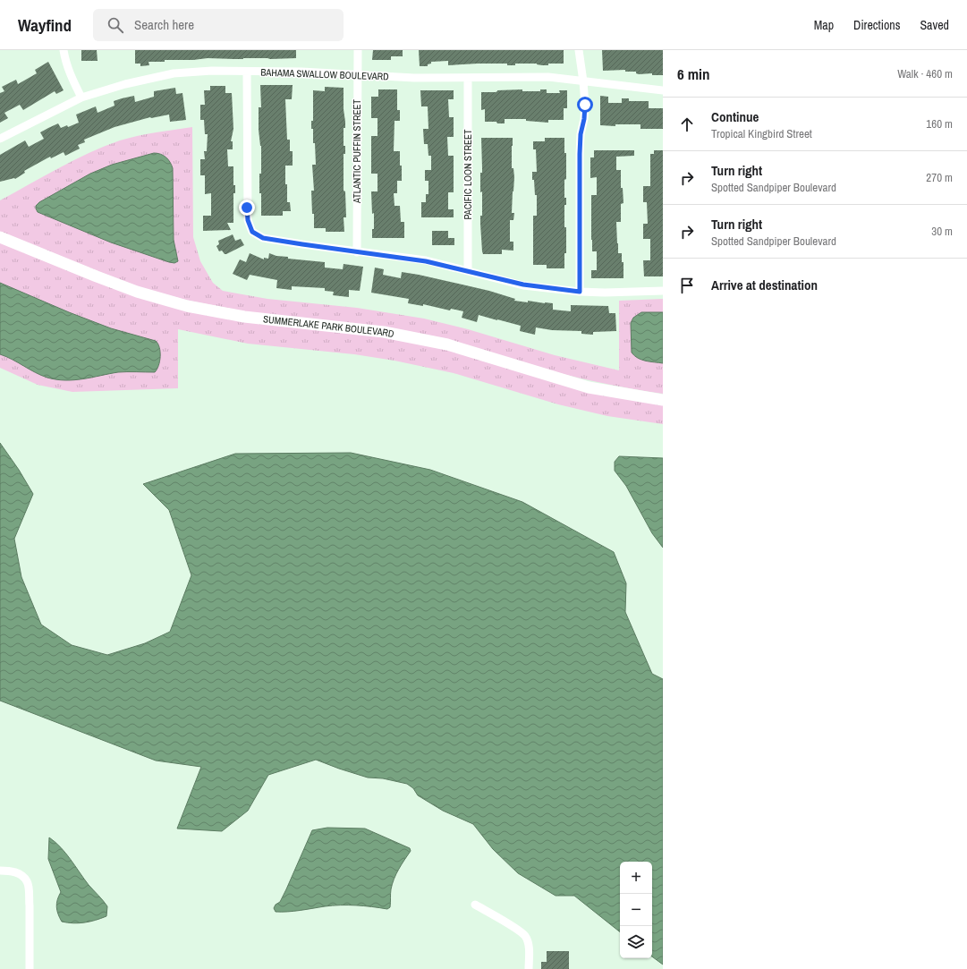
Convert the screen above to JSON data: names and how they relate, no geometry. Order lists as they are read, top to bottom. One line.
{"streets":{"main road":["SUMMERLAKE PARK BOULEVARD"],"street":["BAHAMA SWALLOW BOULEVARD","ATLANTIC PUFFIN STREET","PACIFIC LOON STREET"]},"crossings":[["BAHAMA SWALLOW BOULEVARD","ATLANTIC PUFFIN STREET"],["BAHAMA SWALLOW BOULEVARD","PACIFIC LOON STREET"]],"page":{"header":"Wayfind","search":"Search here","nav":["Map","Directions","Saved"],"heading":["6 min","Walk · 460 m"],"list":[["Continue","Tropical Kingbird Street","160 m"],["Turn right","Spotted Sandpiper Boulevard","270 m"],["Turn right","Spotted Sandpiper Boulevard","30 m"],"Arrive at destination"],"map_buttons":["+","−"]}}
